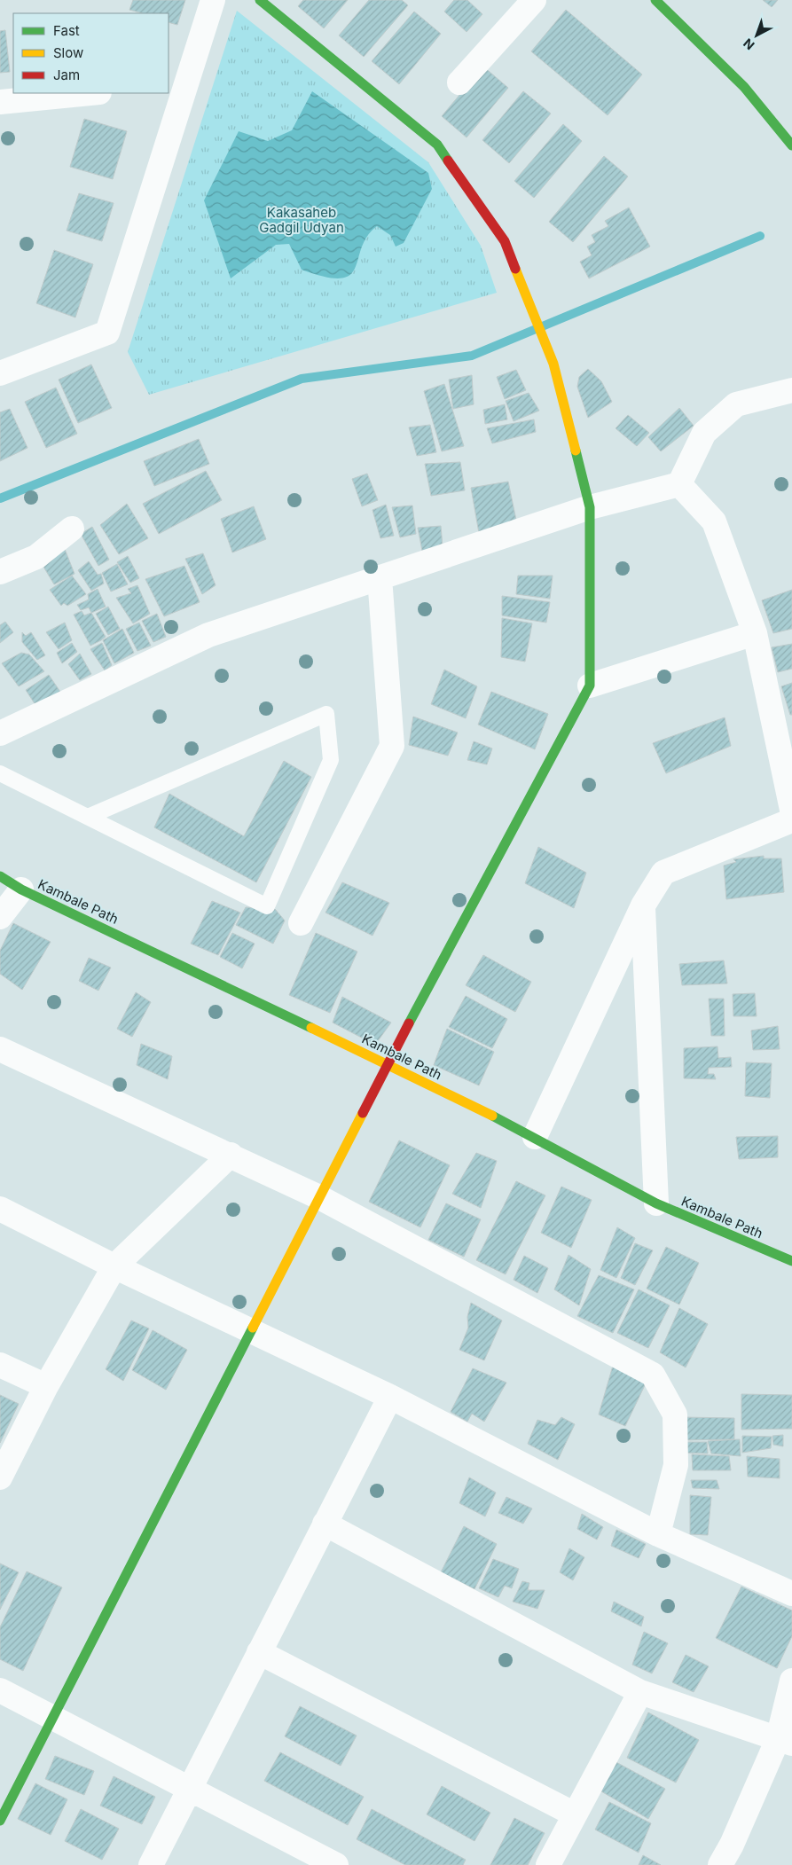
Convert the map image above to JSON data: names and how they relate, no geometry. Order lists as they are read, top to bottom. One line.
{"streets":{"street":["Kambale Path"]},"parks":["Kakasaheb Gadgil Udyan"],"legend":["Fast","Slow","Jam"],"north":"bottom left"}
